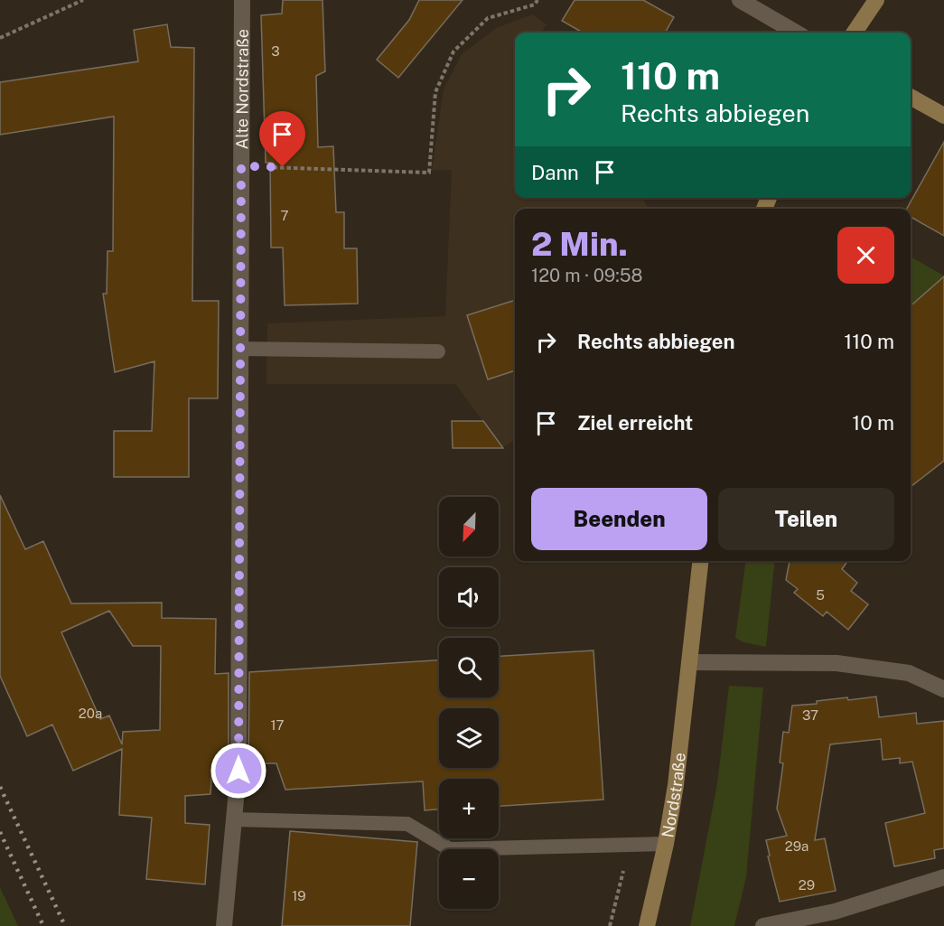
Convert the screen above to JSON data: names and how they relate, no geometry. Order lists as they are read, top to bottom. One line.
{"streets":{"street":["Alte Nordstraße","Nordstraße"]},"house_numbers":["3","7","5","20a","37","17","29a","29","19"],"north":"bottom left","page":{"turn":["110 m","Rechts abbiegen"],"then":"Dann","heading":["2 Min.","120 m · 09:58"],"list":[{"name":"Rechts abbiegen","value":"110 m"},{"name":"Ziel erreicht","value":"10 m"}],"buttons":["Beenden","Teilen"],"map_buttons":["+","−"]}}
